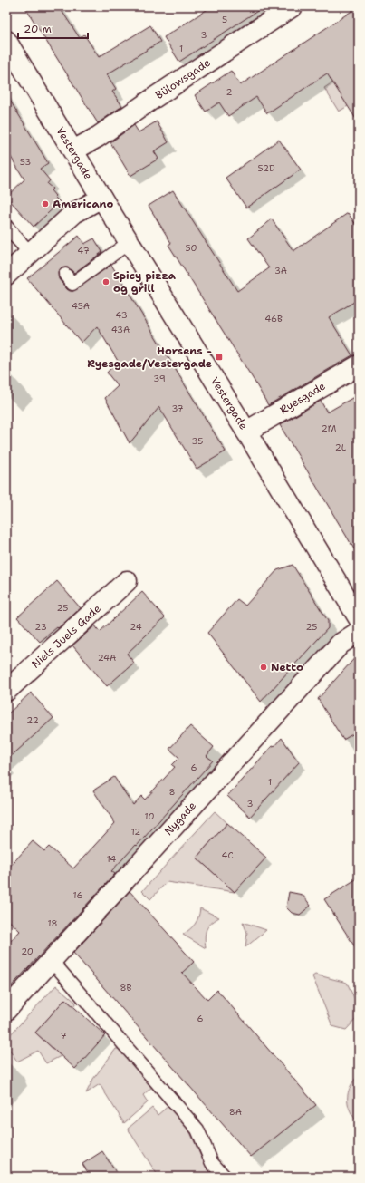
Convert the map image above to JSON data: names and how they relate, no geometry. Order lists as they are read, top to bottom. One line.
{"streets":{"street":["Bülowsgade","Vestergade","Ryesgade","Niels Juels Gade","Nygade"]},"crossings":[["Bülowsgade","Vestergade"],["Vestergade","Ryesgade"]],"places":{"other":["Americano","Spicy pizza og grill","Netto"],"transit":["Horsens - Ryesgade/Vestergade"]},"house_numbers":["5","3","1","2","53","52D","50","47","3A","45A","43","46B","43A","39","37","2M","35","2L","25","23","24","25","24A","22","6","1","8","3","10","12","4C","14","16","18","20","8B","6","7","8A"],"scale_bar":"20 m"}
